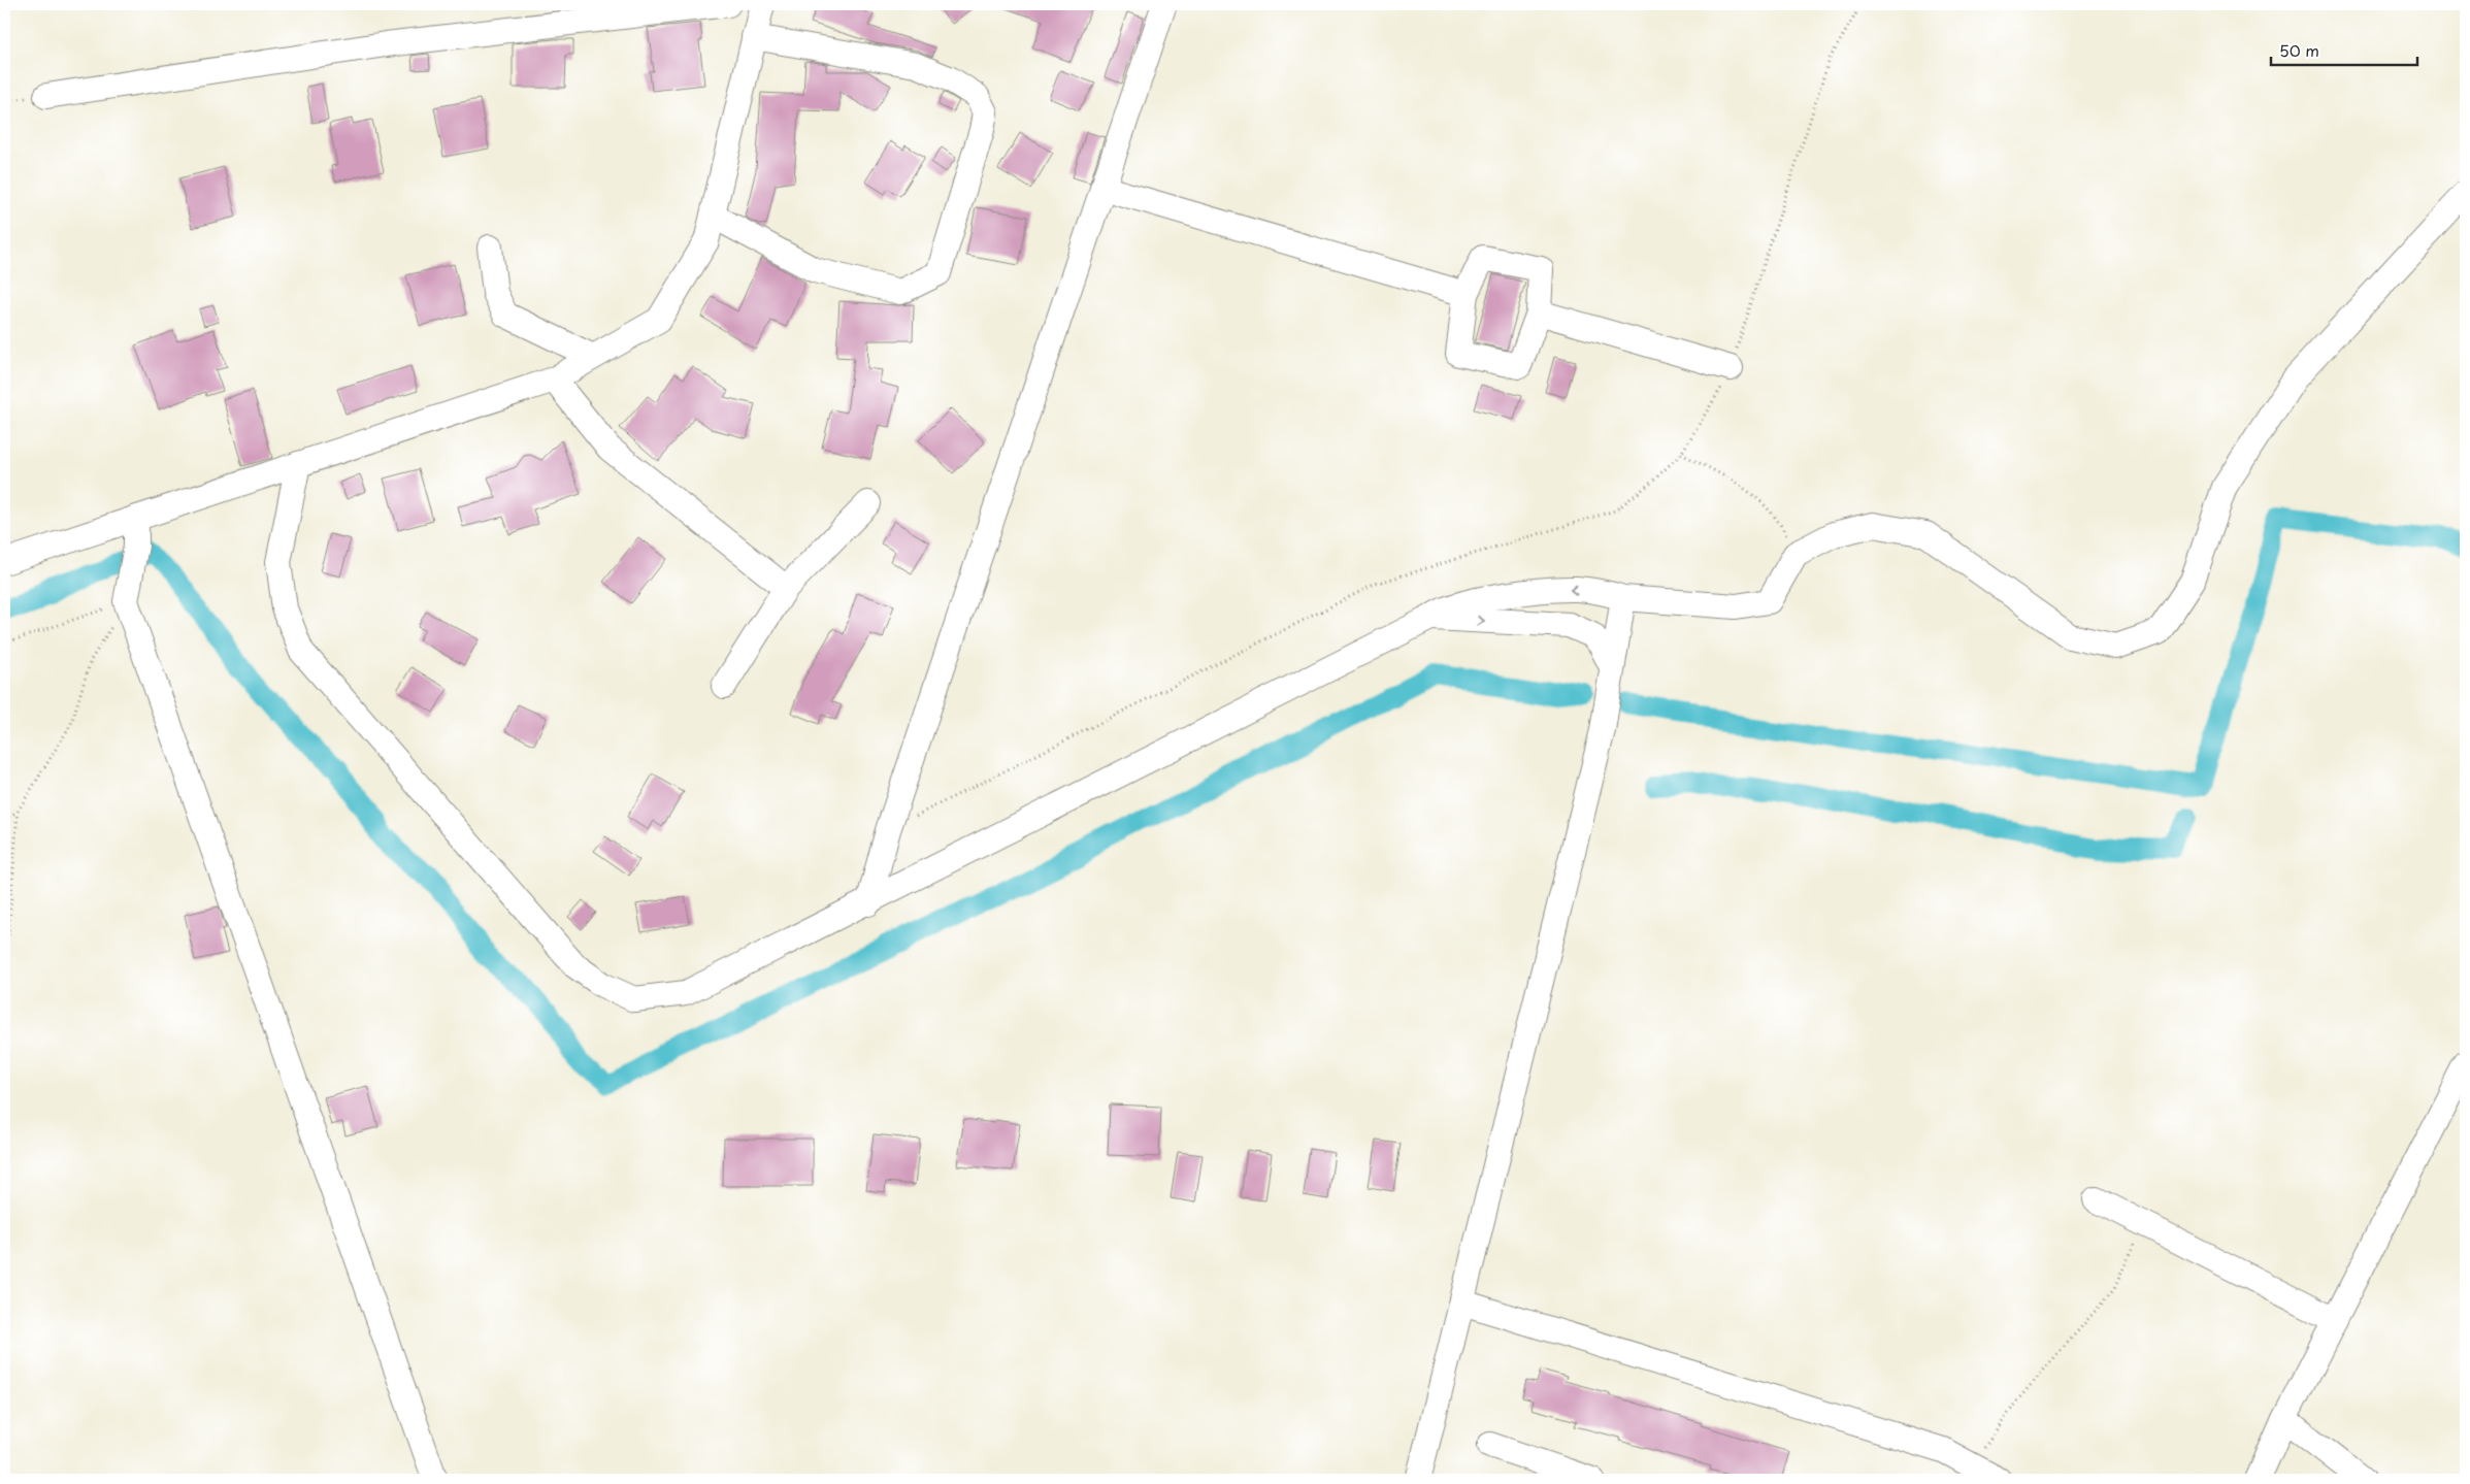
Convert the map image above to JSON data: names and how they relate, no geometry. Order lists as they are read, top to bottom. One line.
{"scale_bar":"50 m"}
